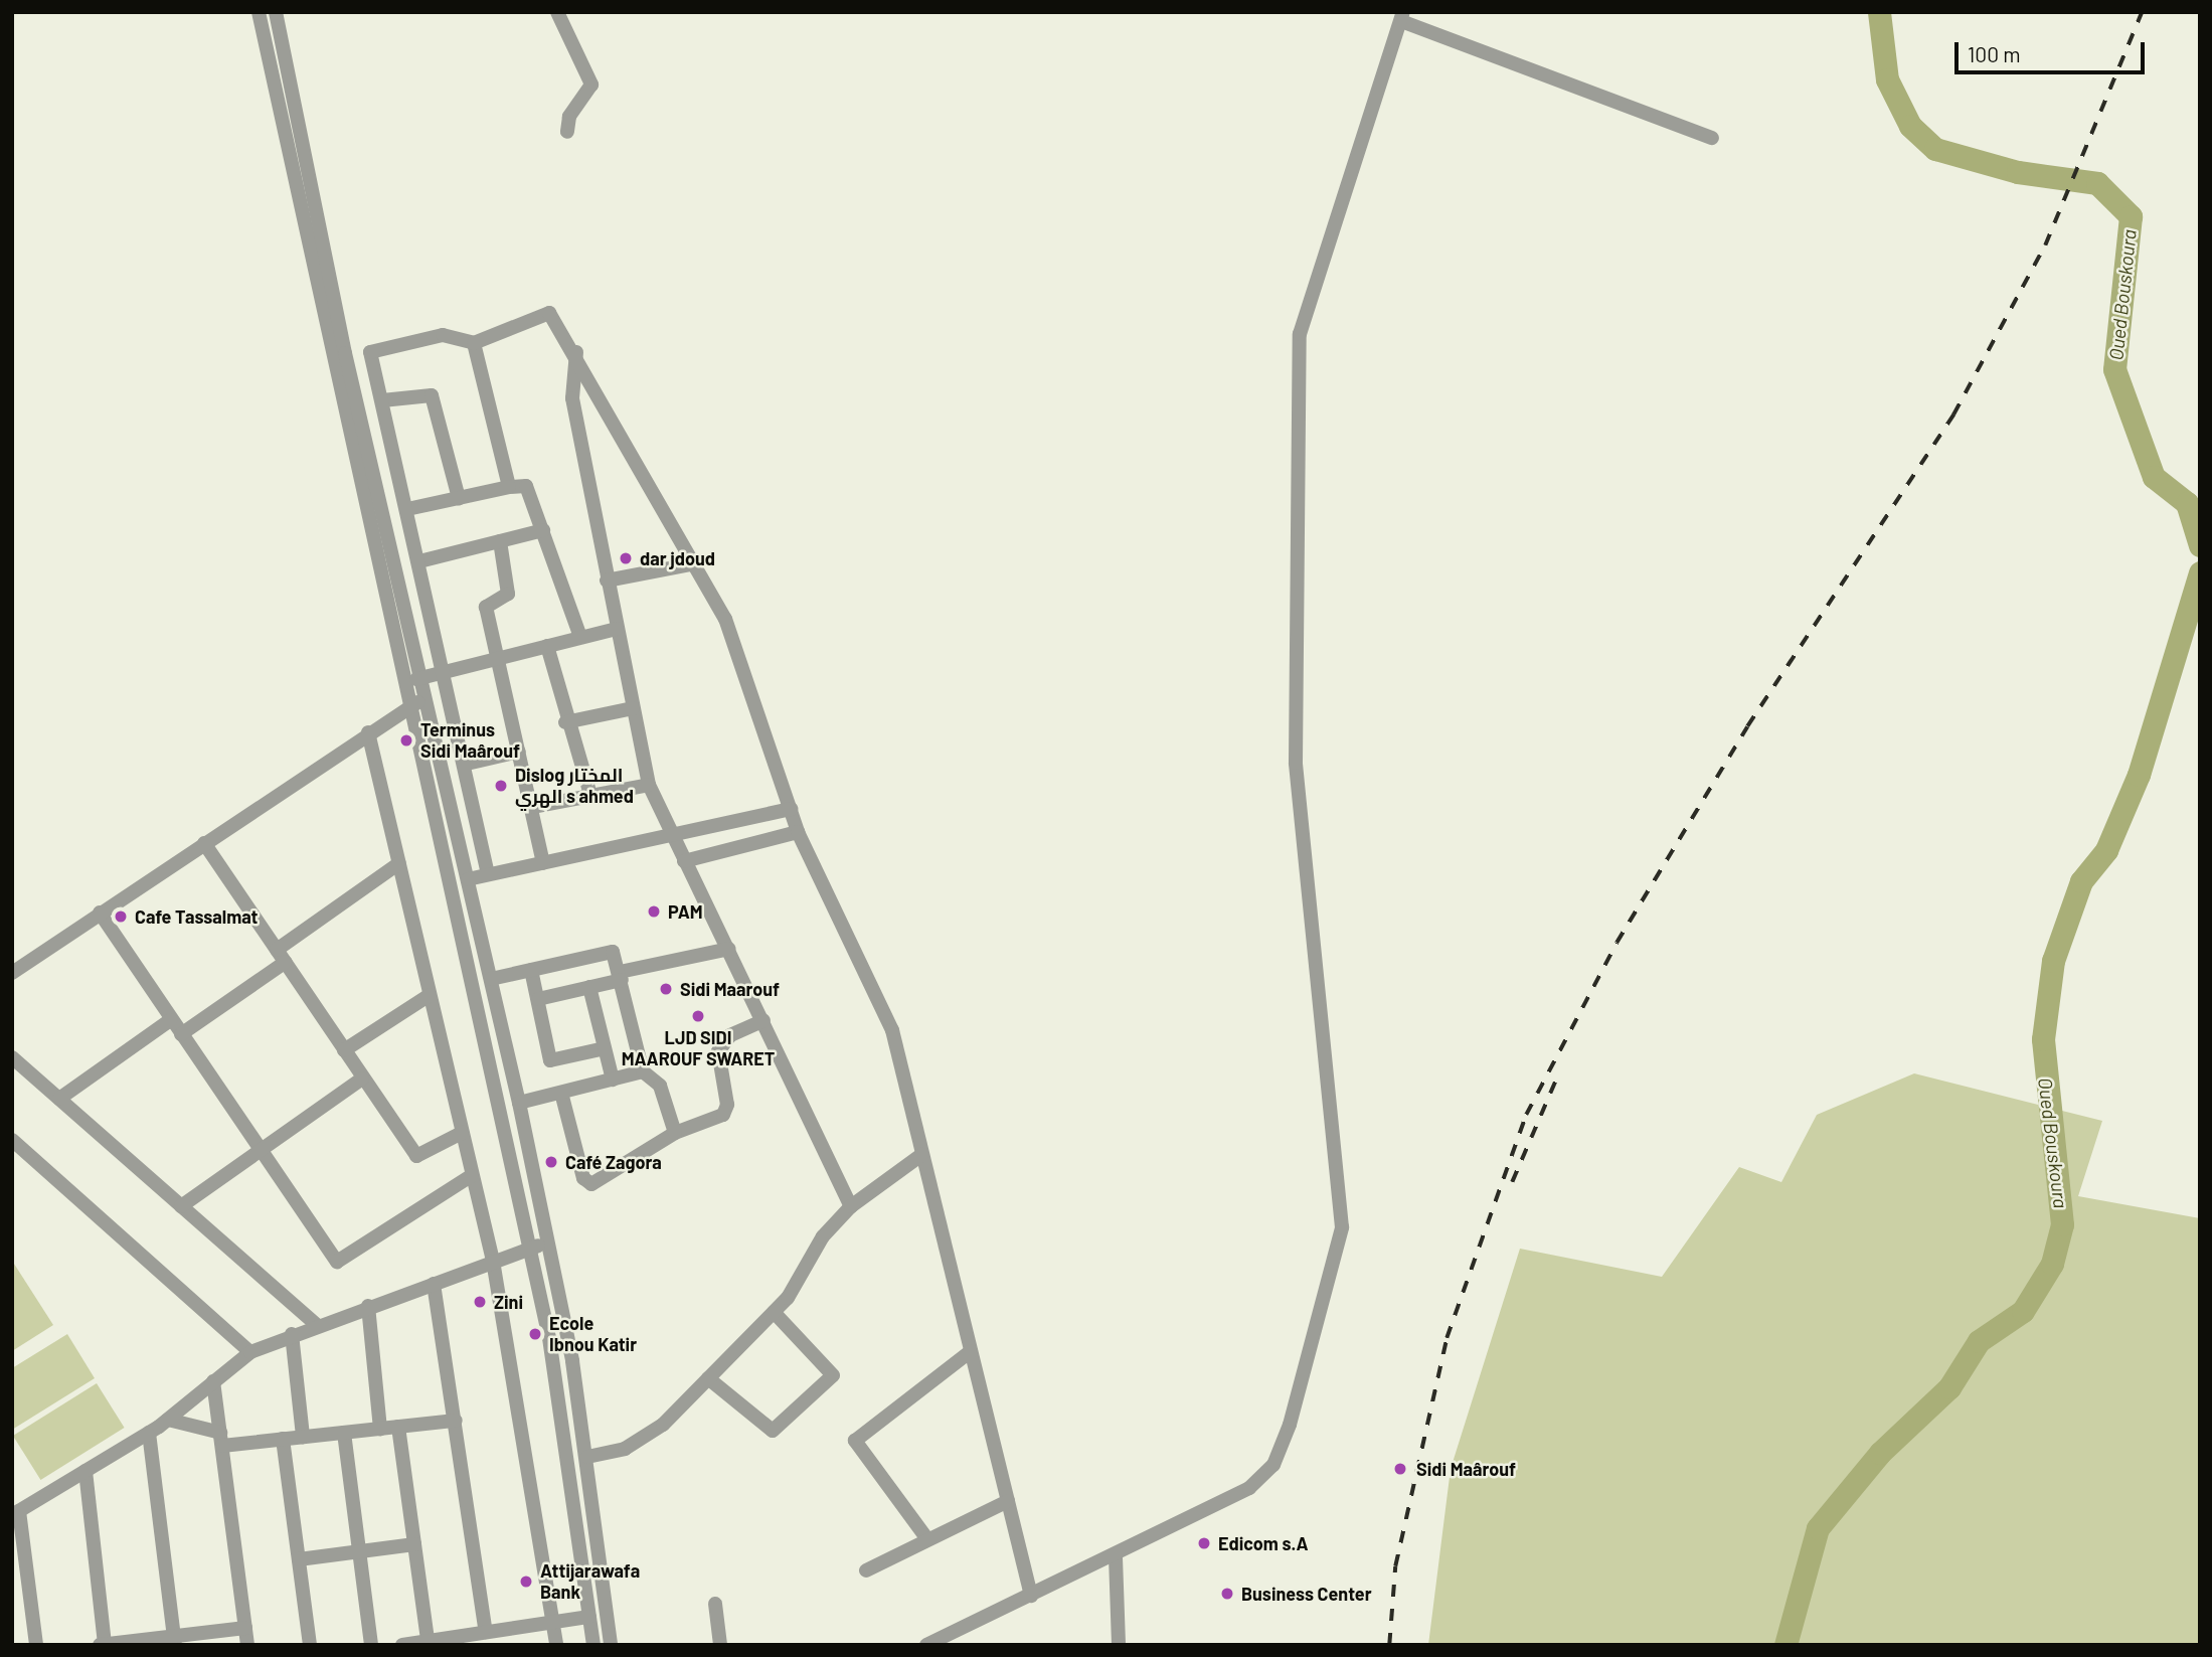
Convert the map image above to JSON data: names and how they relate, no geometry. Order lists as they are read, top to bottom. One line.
{"water":["Oued Bouskoura"],"places":["dar jdoud","Terminus Sidi Maârouf","Dislog المختار الهري s ahmed","PAM","Cafe Tassalmat","Sidi Maarouf","LJD SIDI MAAROUF SWARET","Café Zagora","Zini","Ecole Ibnou Katir","Sidi Maârouf","Edicom s.A","Attijarawafa Bank","Business Center"],"scale_bar":"100 m"}
